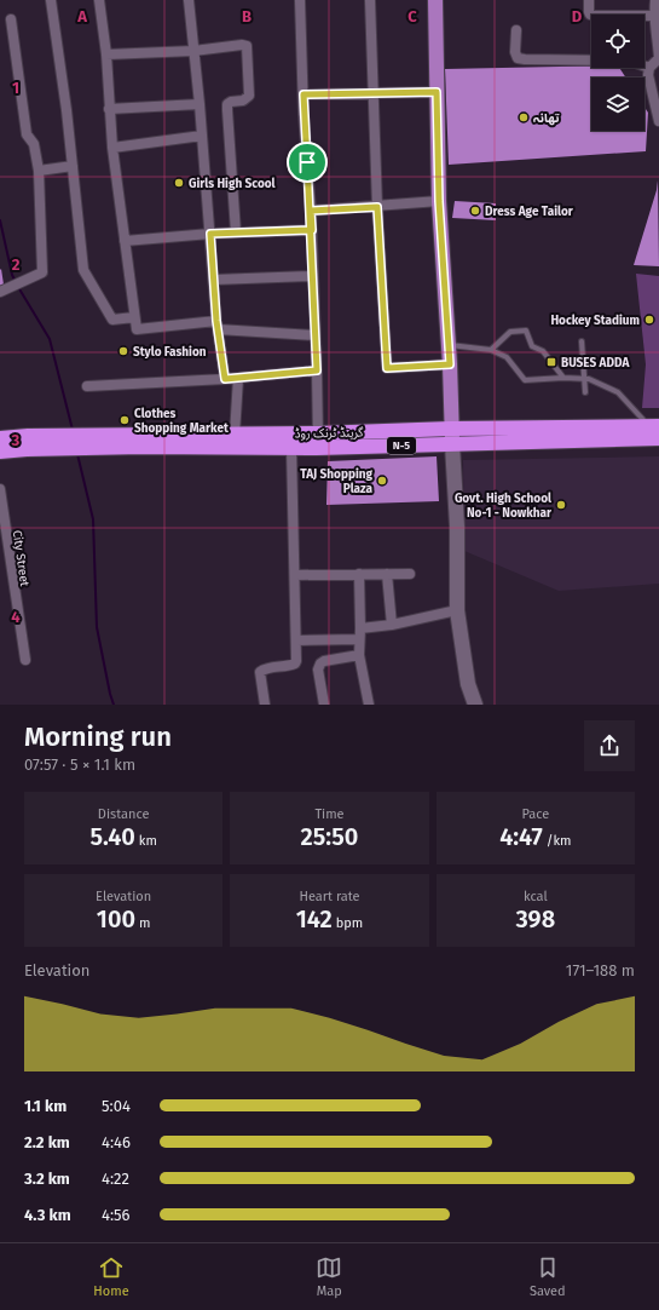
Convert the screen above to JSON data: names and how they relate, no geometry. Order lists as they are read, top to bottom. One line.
{"streets":{"highway":["گرینڈ ٹرنک روڈ","N-5"],"street":["City Street"]},"places":{"other":["تھانہ","Girls High Scool","Dress Age Tailor","Hockey Stadium","Stylo Fashion","Clothes Shopping Market","TAJ Shopping Plaza","Govt. High School No-1 - Nowkhar"],"transit":["BUSES ADDA"]},"page":{"heading":["Morning run","07:57 · 5 × 1.1 km"],"stats":[["Distance","5.40 km"],["Time","25:50"],["Pace","4:47 /km"],["Elevation","100 m"],["Heart rate","142 bpm"],["kcal","398"]],"chart":["Elevation","171–188 m"],"list":[{"name":"1.1 km","note":"5:04"},{"name":"2.2 km","note":"4:46"},{"name":"3.2 km","note":"4:22"},{"name":"4.3 km","note":"4:56"}],"tabs":["Home","Map","Saved"]},"grid":{"columns":["A","B","C","D"],"rows":["1","2","3","4"]}}
